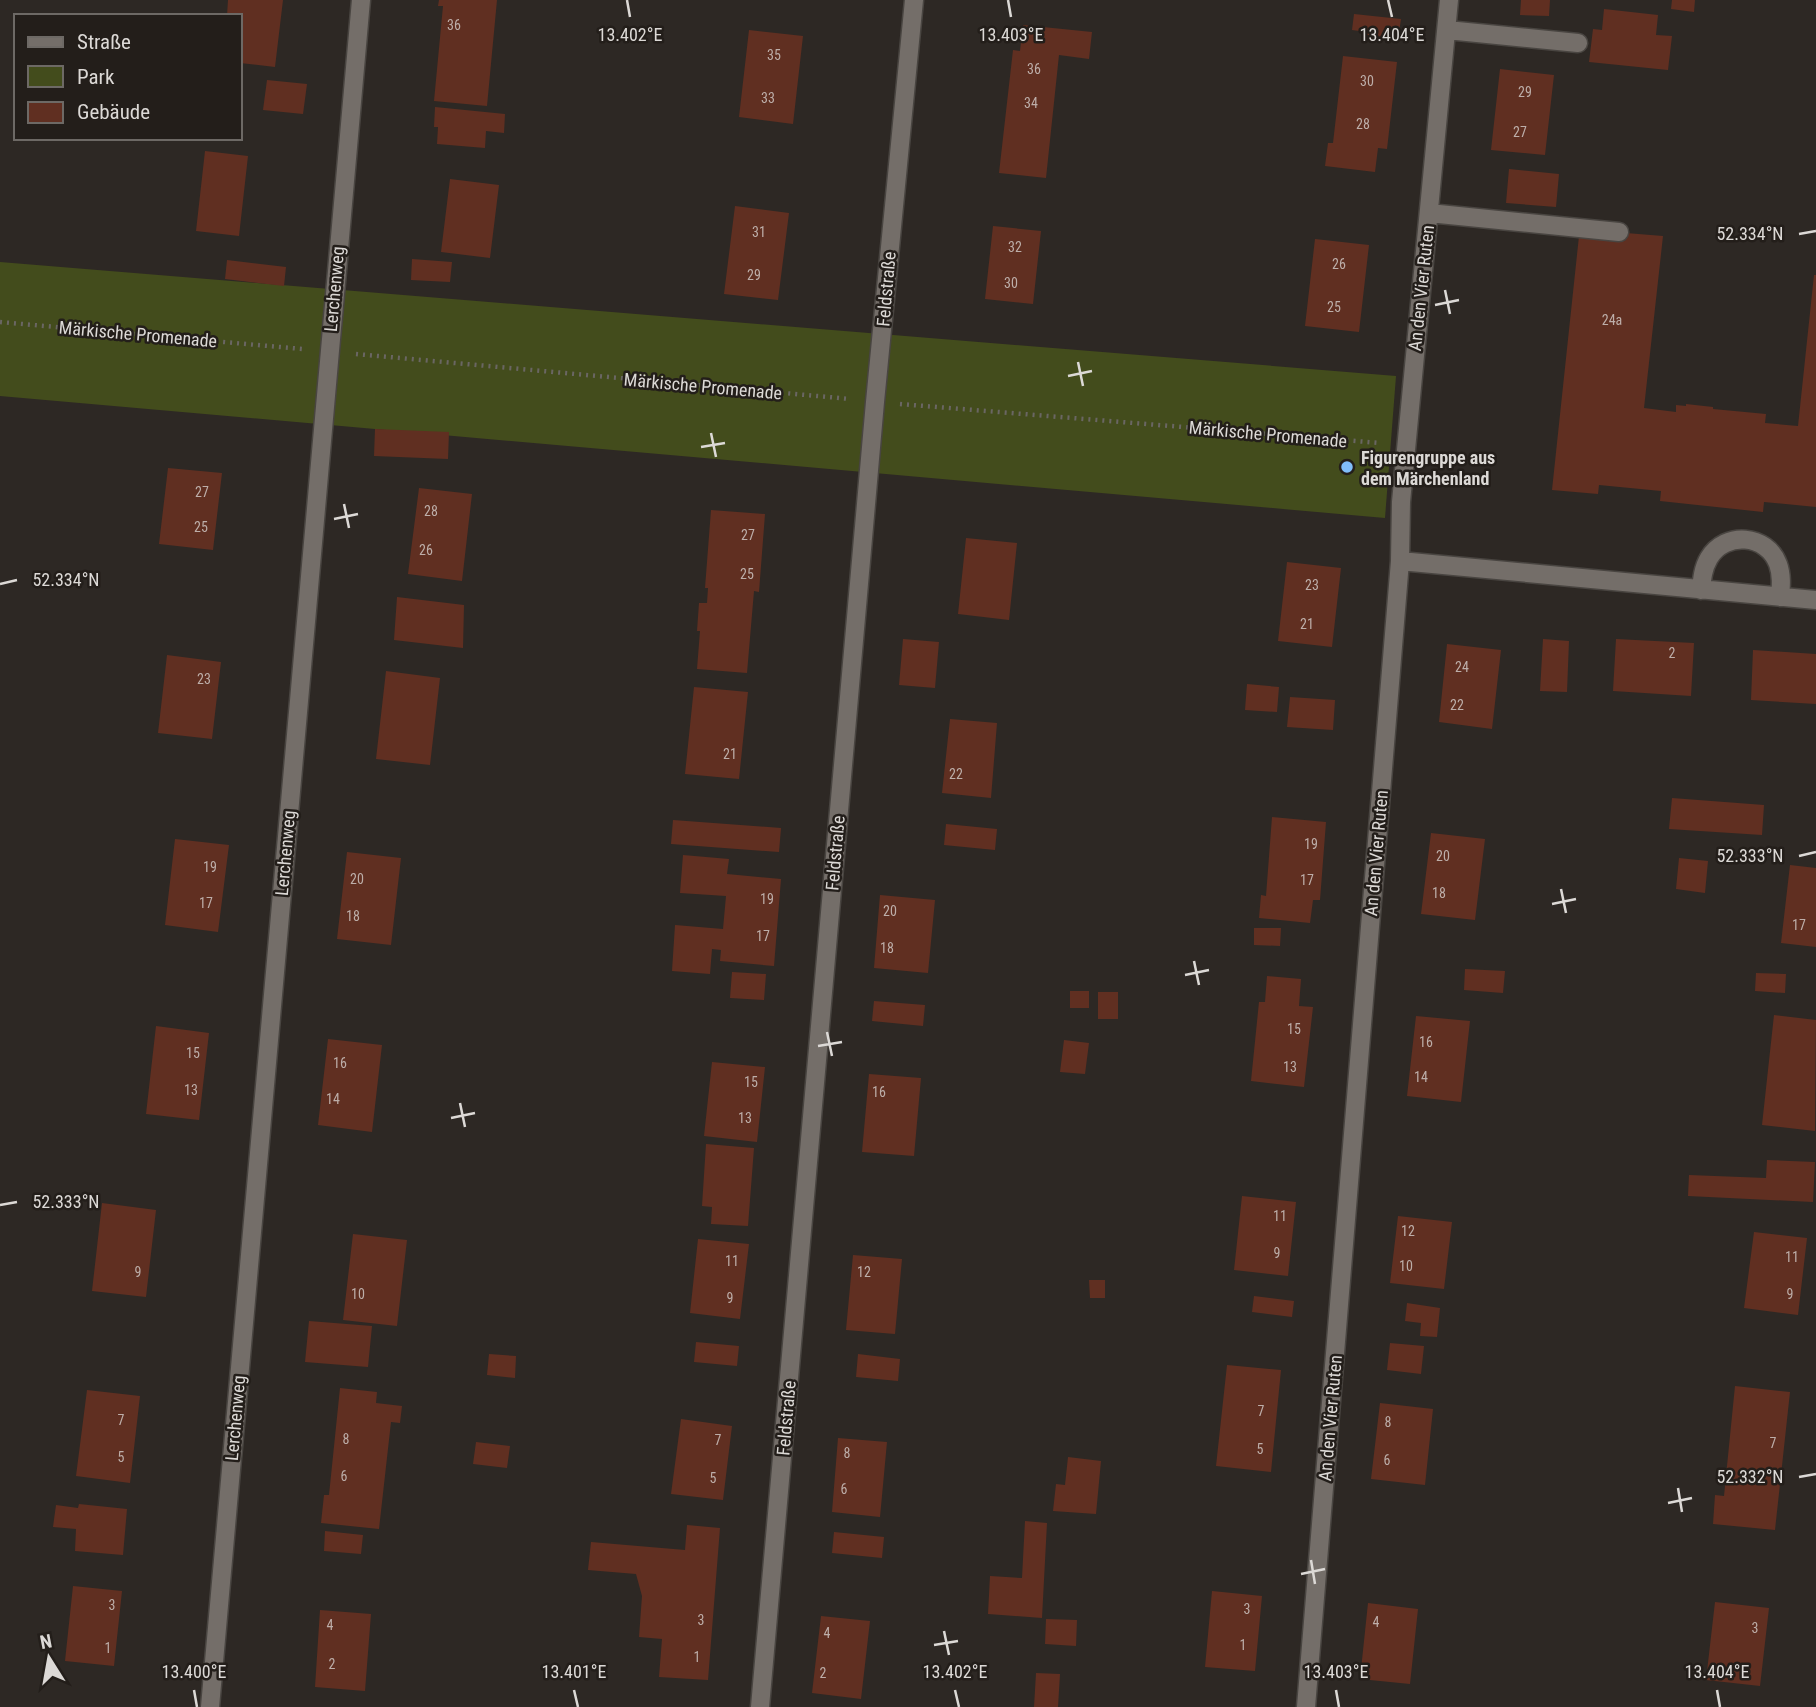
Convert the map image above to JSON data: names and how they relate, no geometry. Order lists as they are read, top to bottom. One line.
{"streets":{"street":["An den Vier Ruten","Lerchenweg","Feldstraße"],"path":["Märkische Promenade"]},"crossings":[["An den Vier Ruten","Märkische Promenade"],["Lerchenweg","Märkische Promenade"],["Feldstraße","Märkische Promenade"]],"places":["Figurengruppe aus dem Märchenland"],"house_numbers":["36","35","36","30","29","33","34","28","27","31","32","26","29","30","25","24a","27","28","25","27","26","25","23","21","2","24","23","22","21","22","19","20","19","20","17","18","19","17","20","18","17","17","18","15","16","15","16","13","14","15","13","16","14","13","11","12","9","11","11","10","9","12","10","9","9","7","7","8","8","7","7","5","8","5","6","6","5","6","3","3","3","4","4","3","4","1","1","1","2","2"],"legend":["Straße","Park","Gebäude"],"north":"top","coordinates":["13.402°E","13.403°E","13.404°E","52.334°N","52.333°N","52.332°N","13.400°E","13.401°E"]}
